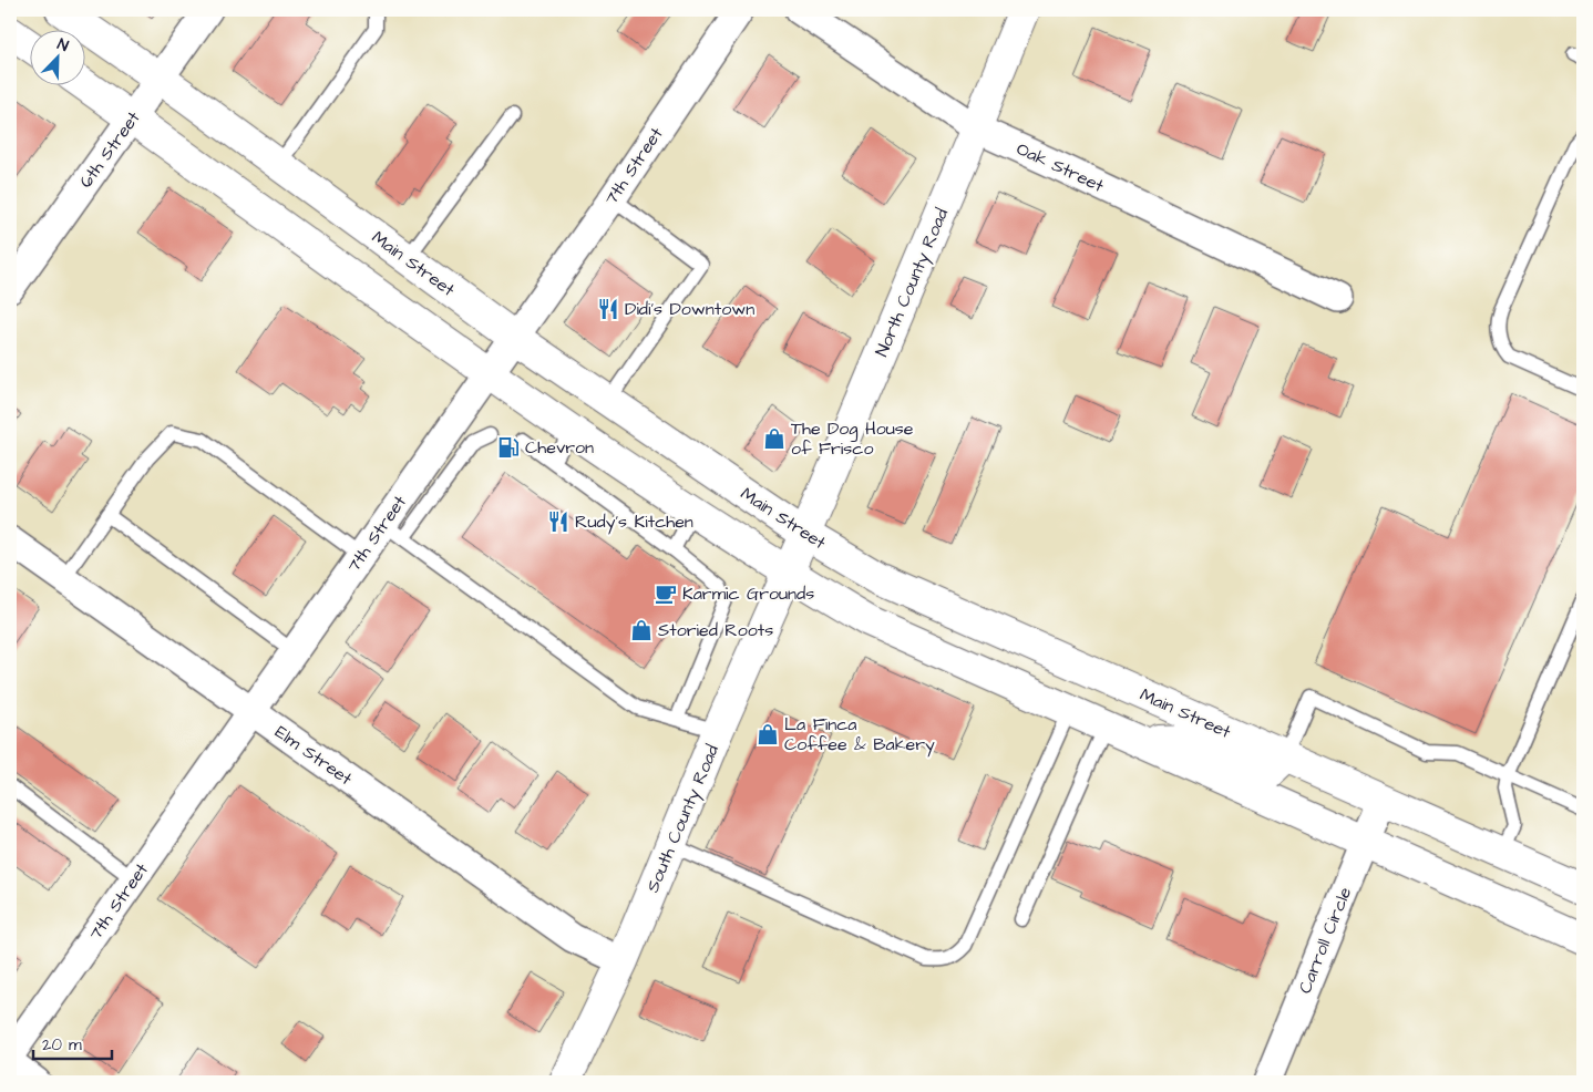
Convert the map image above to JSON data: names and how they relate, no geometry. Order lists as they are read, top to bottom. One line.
{"streets":{"main road":["Main Street","North County Road","South County Road"],"street":["6th Street","7th Street","Oak Street","Elm Street","Carroll Circle"]},"crossings":[["6th Street","Main Street"],["7th Street","Main Street"],["7th Street","Elm Street"],["Oak Street","North County Road"],["Main Street","North County Road"],["Main Street","South County Road"],["Main Street","Carroll Circle"],["North County Road","South County Road"],["Elm Street","South County Road"]],"places":{"restaurant":["Didi's Downtown","Rudy's Kitchen"],"shop":["The Dog House of Frisco","Storied Roots","La Finca Coffee & Bakery"],"fuel station":["Chevron"],"cafe":["Karmic Grounds"]},"scale_bar":"20 m","north":"top right"}
